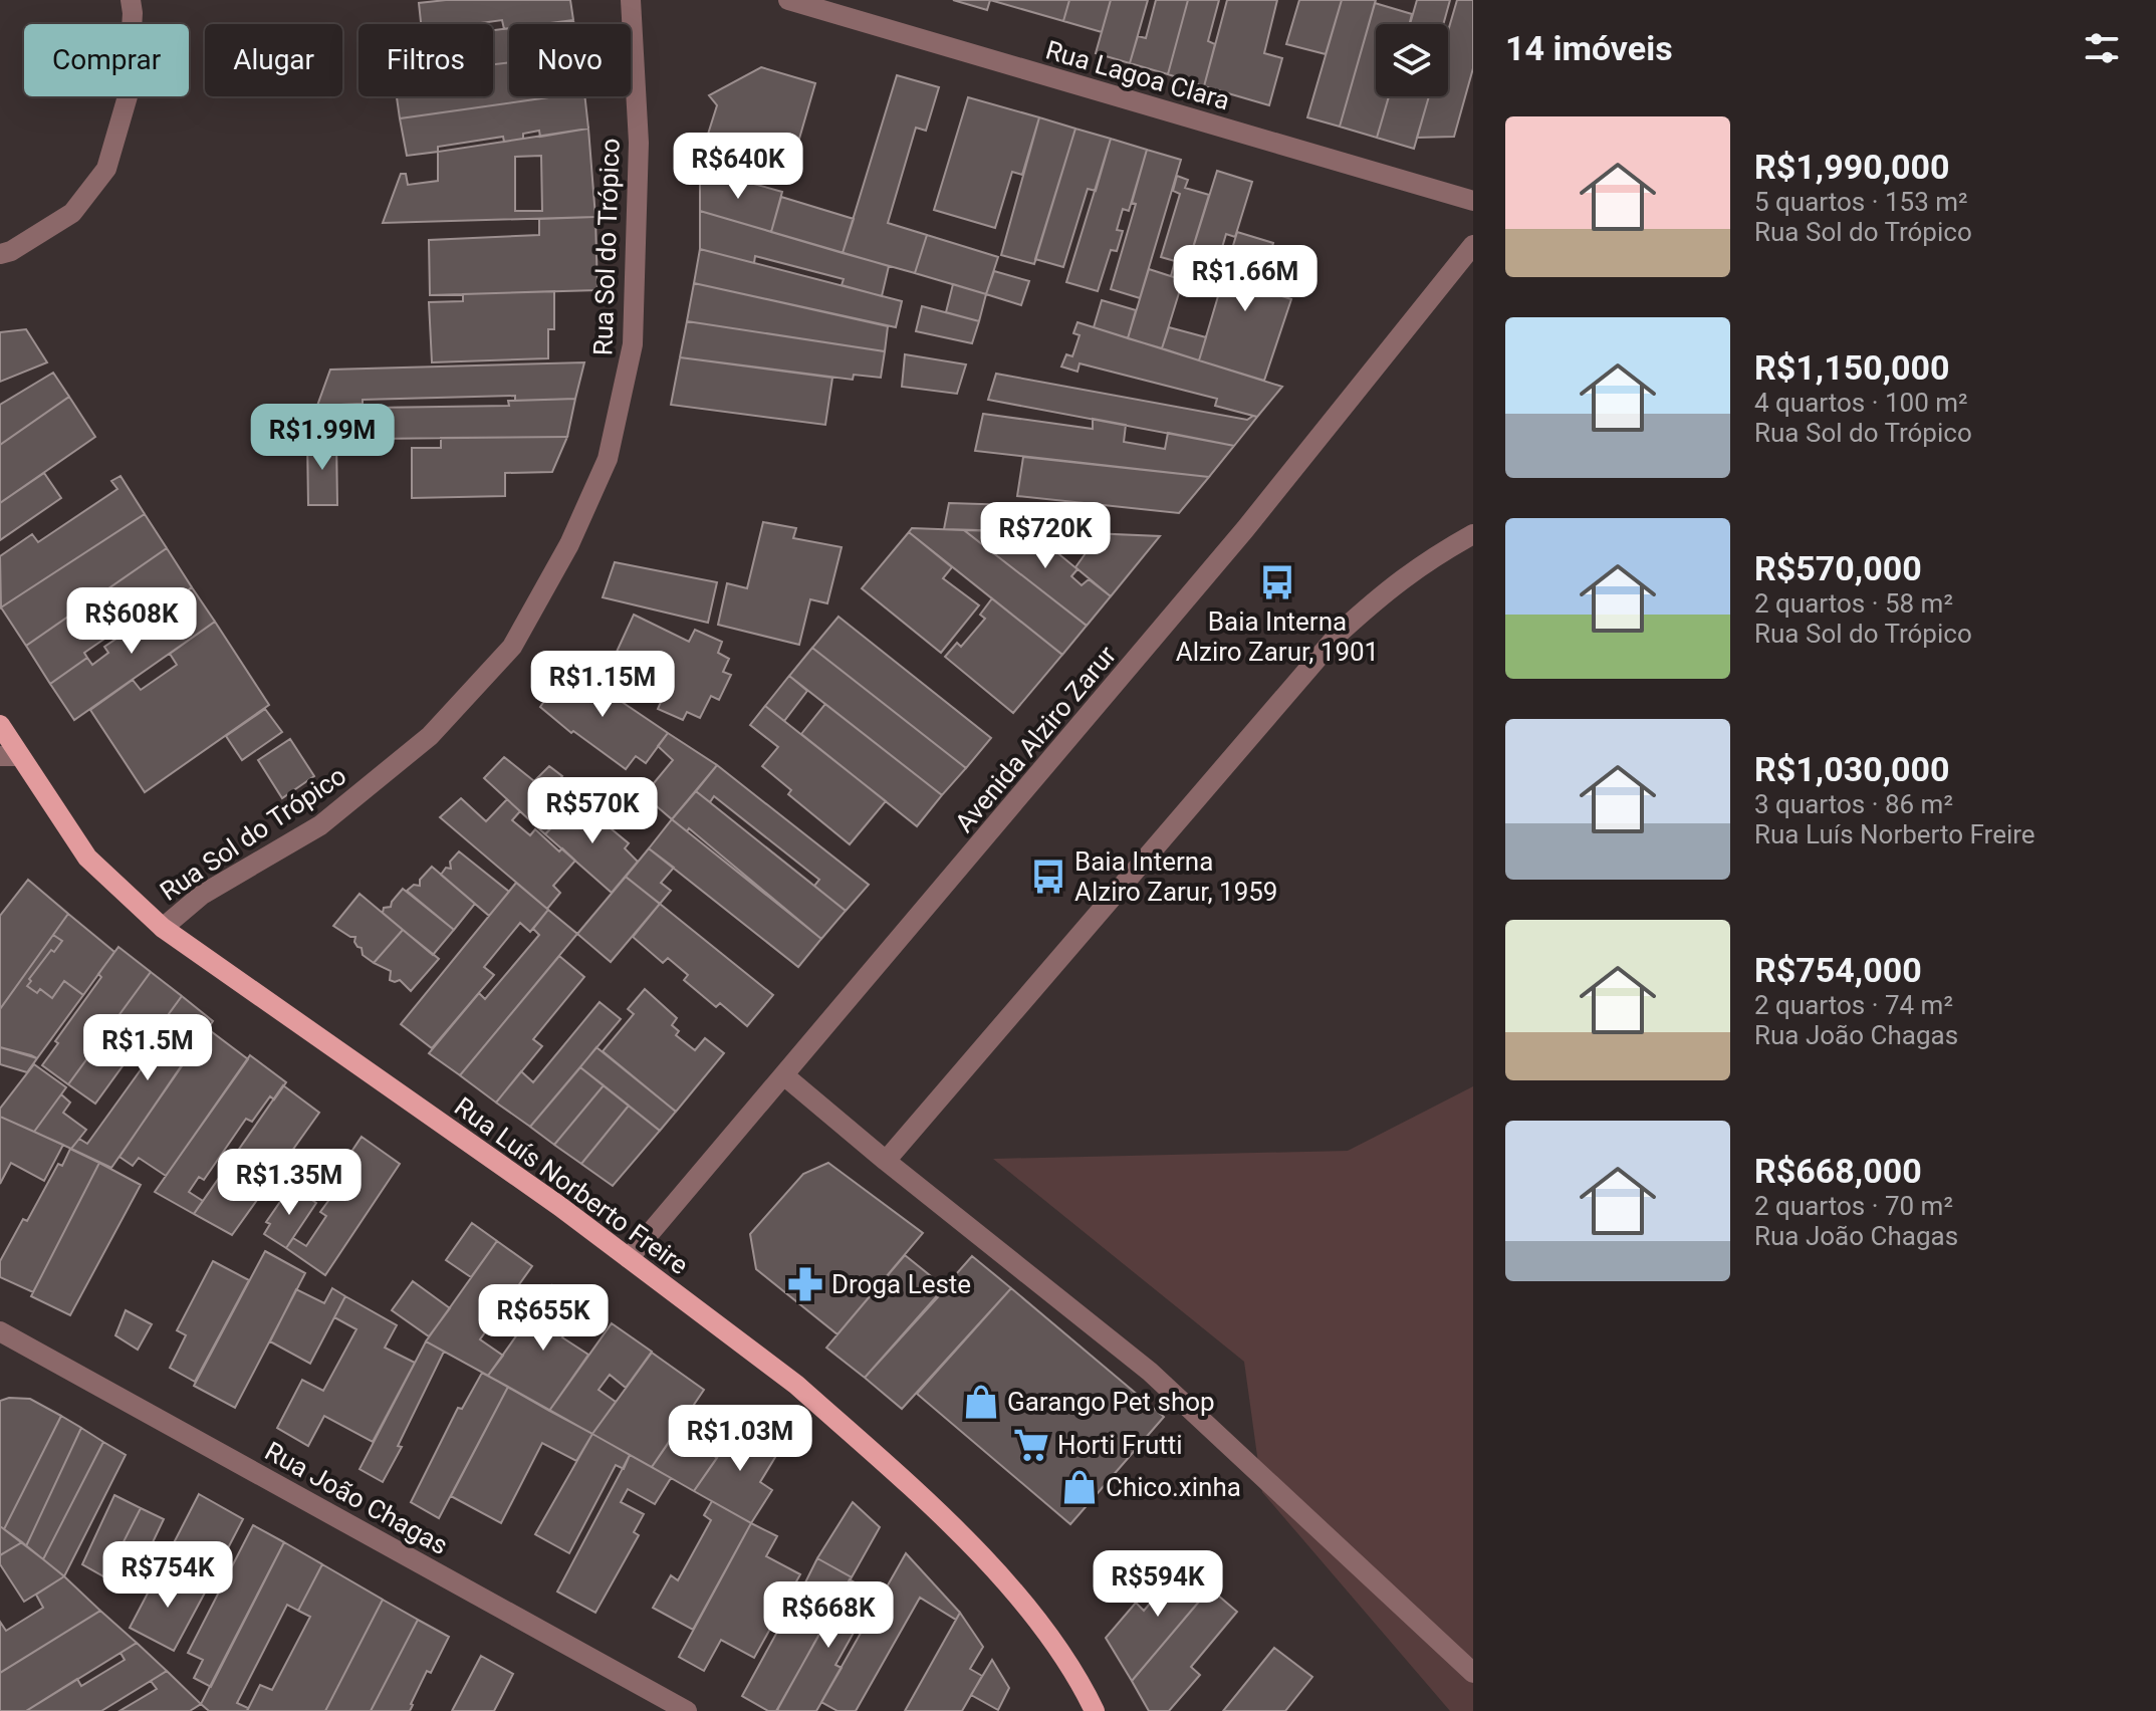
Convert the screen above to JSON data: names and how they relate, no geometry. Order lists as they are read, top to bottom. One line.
{"streets":{"main road":["Rua Luís Norberto Freire"],"street":["Rua Lagoa Clara","Rua Sol do Trópico","Avenida Alziro Zarur","Rua João Chagas"]},"crossings":[["Rua Sol do Trópico","Rua Luís Norberto Freire"],["Avenida Alziro Zarur","Rua Luís Norberto Freire"]],"places":{"bus stop":["Baia Interna Alziro Zarur, 1901","Baia Interna Alziro Zarur, 1959"],"pharmacy":["Droga Leste"],"shop":["Garango Pet shop","Chico.xinha"],"supermarket":["Horti Frutti"]},"page":{"heading":"14 imóveis","chip":["Comprar","Alugar","Filtros","Novo"],"list":[{"name":"R$1,990,000","note":"5 quartos · 153 m² · Rua Sol do Trópico"},{"name":"R$1,150,000","note":"4 quartos · 100 m² · Rua Sol do Trópico"},{"name":"R$570,000","note":"2 quartos · 58 m² · Rua Sol do Trópico"},{"name":"R$1,030,000","note":"3 quartos · 86 m² · Rua Luís Norberto Freire"},{"name":"R$754,000","note":"2 quartos · 74 m² · Rua João Chagas"},{"name":"R$668,000","note":"2 quartos · 70 m² · Rua João Chagas"}],"price":["R$640K","R$1.66M","R$1.99M","R$720K","R$608K","R$1.15M","R$570K","R$1.5M","R$1.35M","R$655K","R$1.03M","R$754K","R$594K","R$668K"]}}
